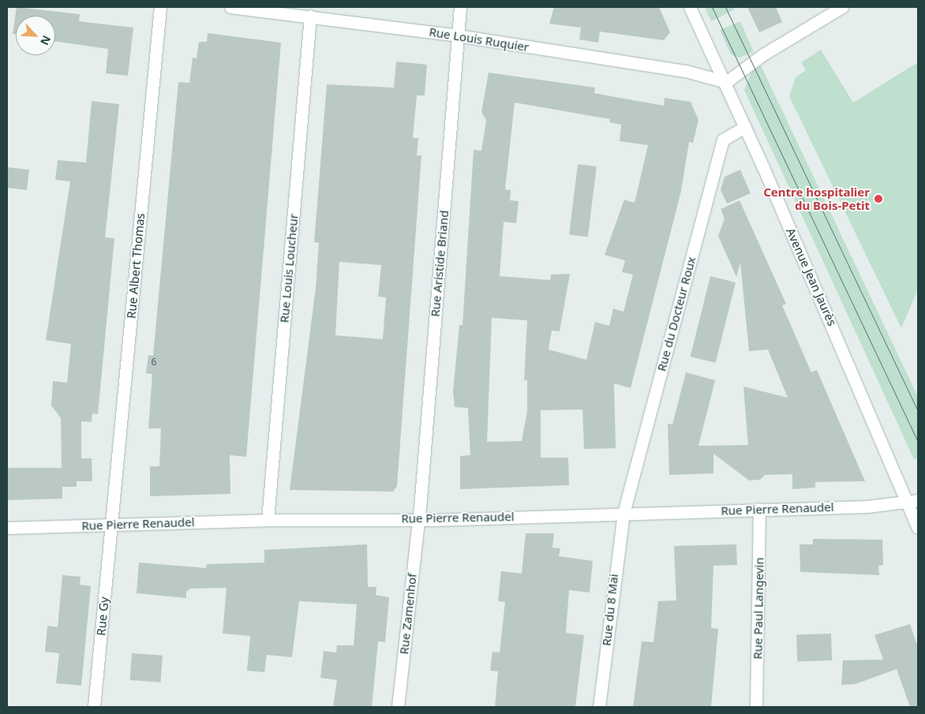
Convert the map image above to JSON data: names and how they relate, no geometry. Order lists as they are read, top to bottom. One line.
{"streets":{"street":["Rue Louis Ruquier","Rue Aristide Briand","Rue Albert Thomas","Rue Louis Loucheur","Avenue Jean Jaurès","Rue du Docteur Roux","Rue Pierre Renaudel","Rue Paul Langevin","Rue du 8 Mai","Rue Zamenhof","Rue Gy"]},"crossings":[["Rue Louis Ruquier","Rue Aristide Briand"],["Rue Louis Ruquier","Rue Louis Loucheur"],["Rue Louis Ruquier","Avenue Jean Jaurès"],["Rue Aristide Briand","Rue Pierre Renaudel"],["Rue Aristide Briand","Rue Zamenhof"],["Rue Albert Thomas","Rue Pierre Renaudel"],["Rue Albert Thomas","Rue Gy"],["Rue Louis Loucheur","Rue Pierre Renaudel"],["Avenue Jean Jaurès","Rue du Docteur Roux"],["Avenue Jean Jaurès","Rue Pierre Renaudel"],["Rue du Docteur Roux","Rue Pierre Renaudel"],["Rue du Docteur Roux","Rue du 8 Mai"],["Rue Pierre Renaudel","Rue Paul Langevin"],["Rue Pierre Renaudel","Rue du 8 Mai"],["Rue Pierre Renaudel","Rue Zamenhof"],["Rue Pierre Renaudel","Rue Gy"]],"places":["Centre hospitalier du Bois-Petit"],"house_numbers":["6"],"north":"bottom right"}
